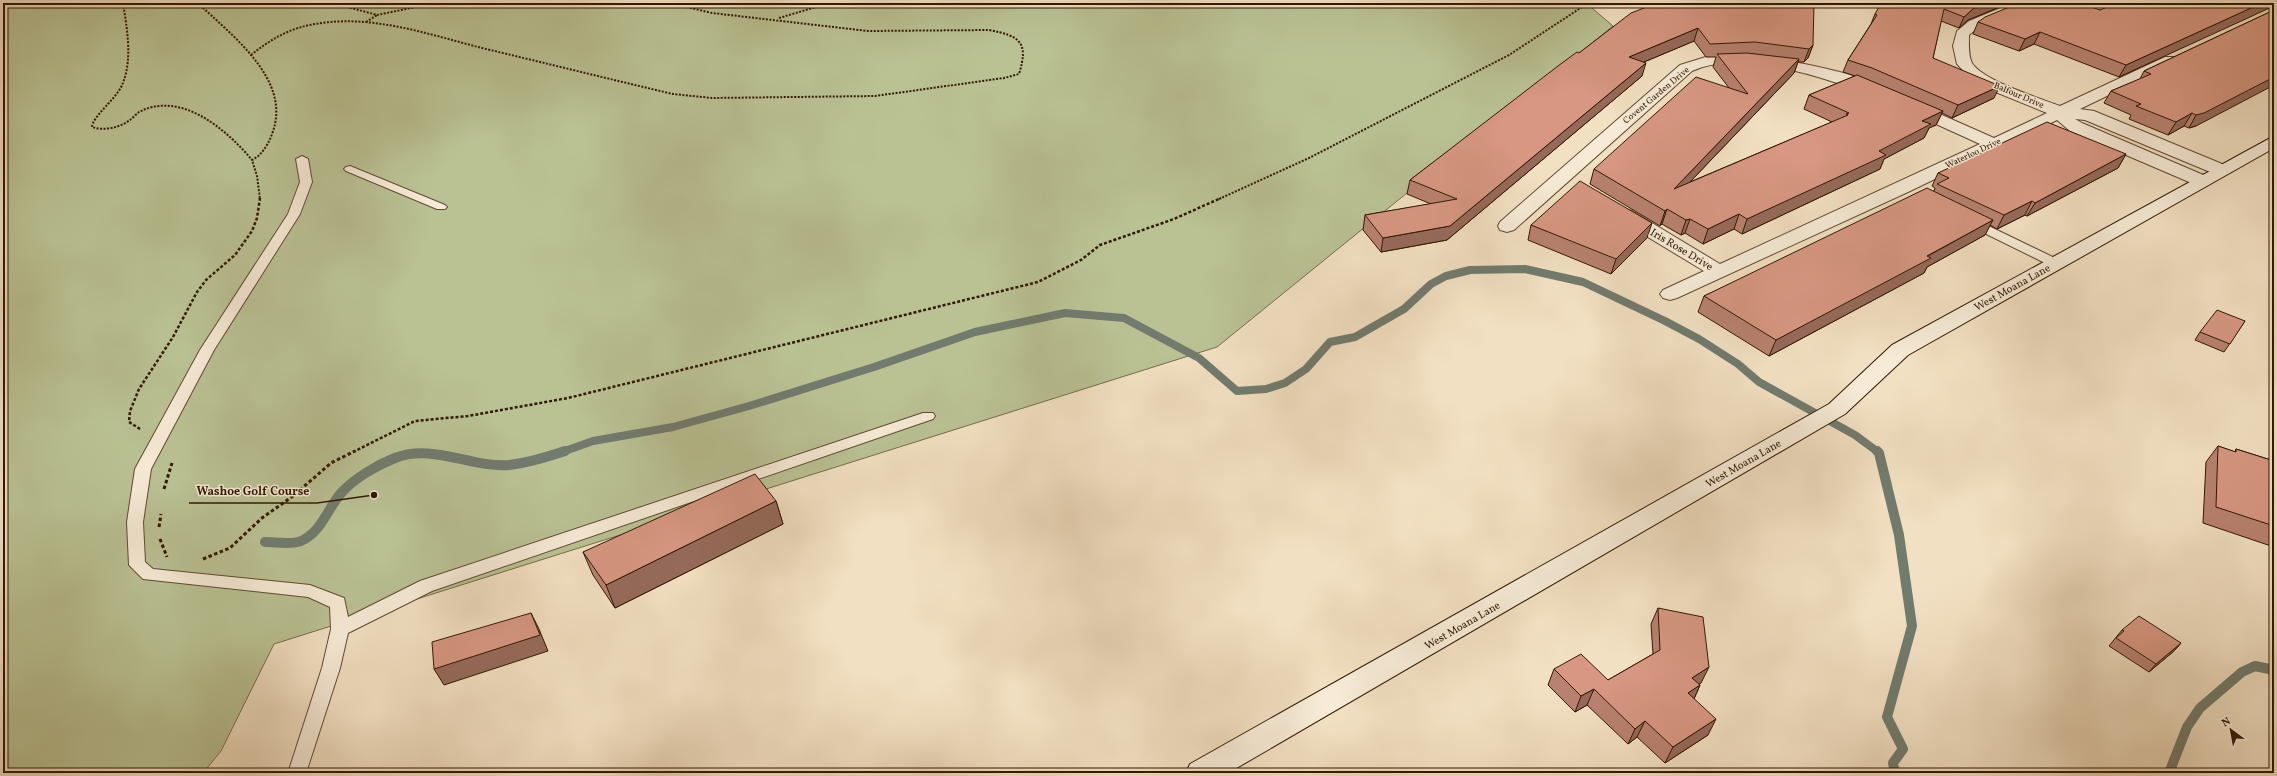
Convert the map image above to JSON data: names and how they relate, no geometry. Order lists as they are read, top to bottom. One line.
{"streets":{"street":["Covent Garden Drive","Balfour Drive","Waterloo Drive","Iris Rose Drive","West Moana Lane"]},"crossings":[["Covent Garden Drive","Waterloo Drive"],["Balfour Drive","Waterloo Drive"],["Balfour Drive","West Moana Lane"],["Waterloo Drive","Iris Rose Drive"]],"places":["Washoe Golf Course"],"north":"top left"}
